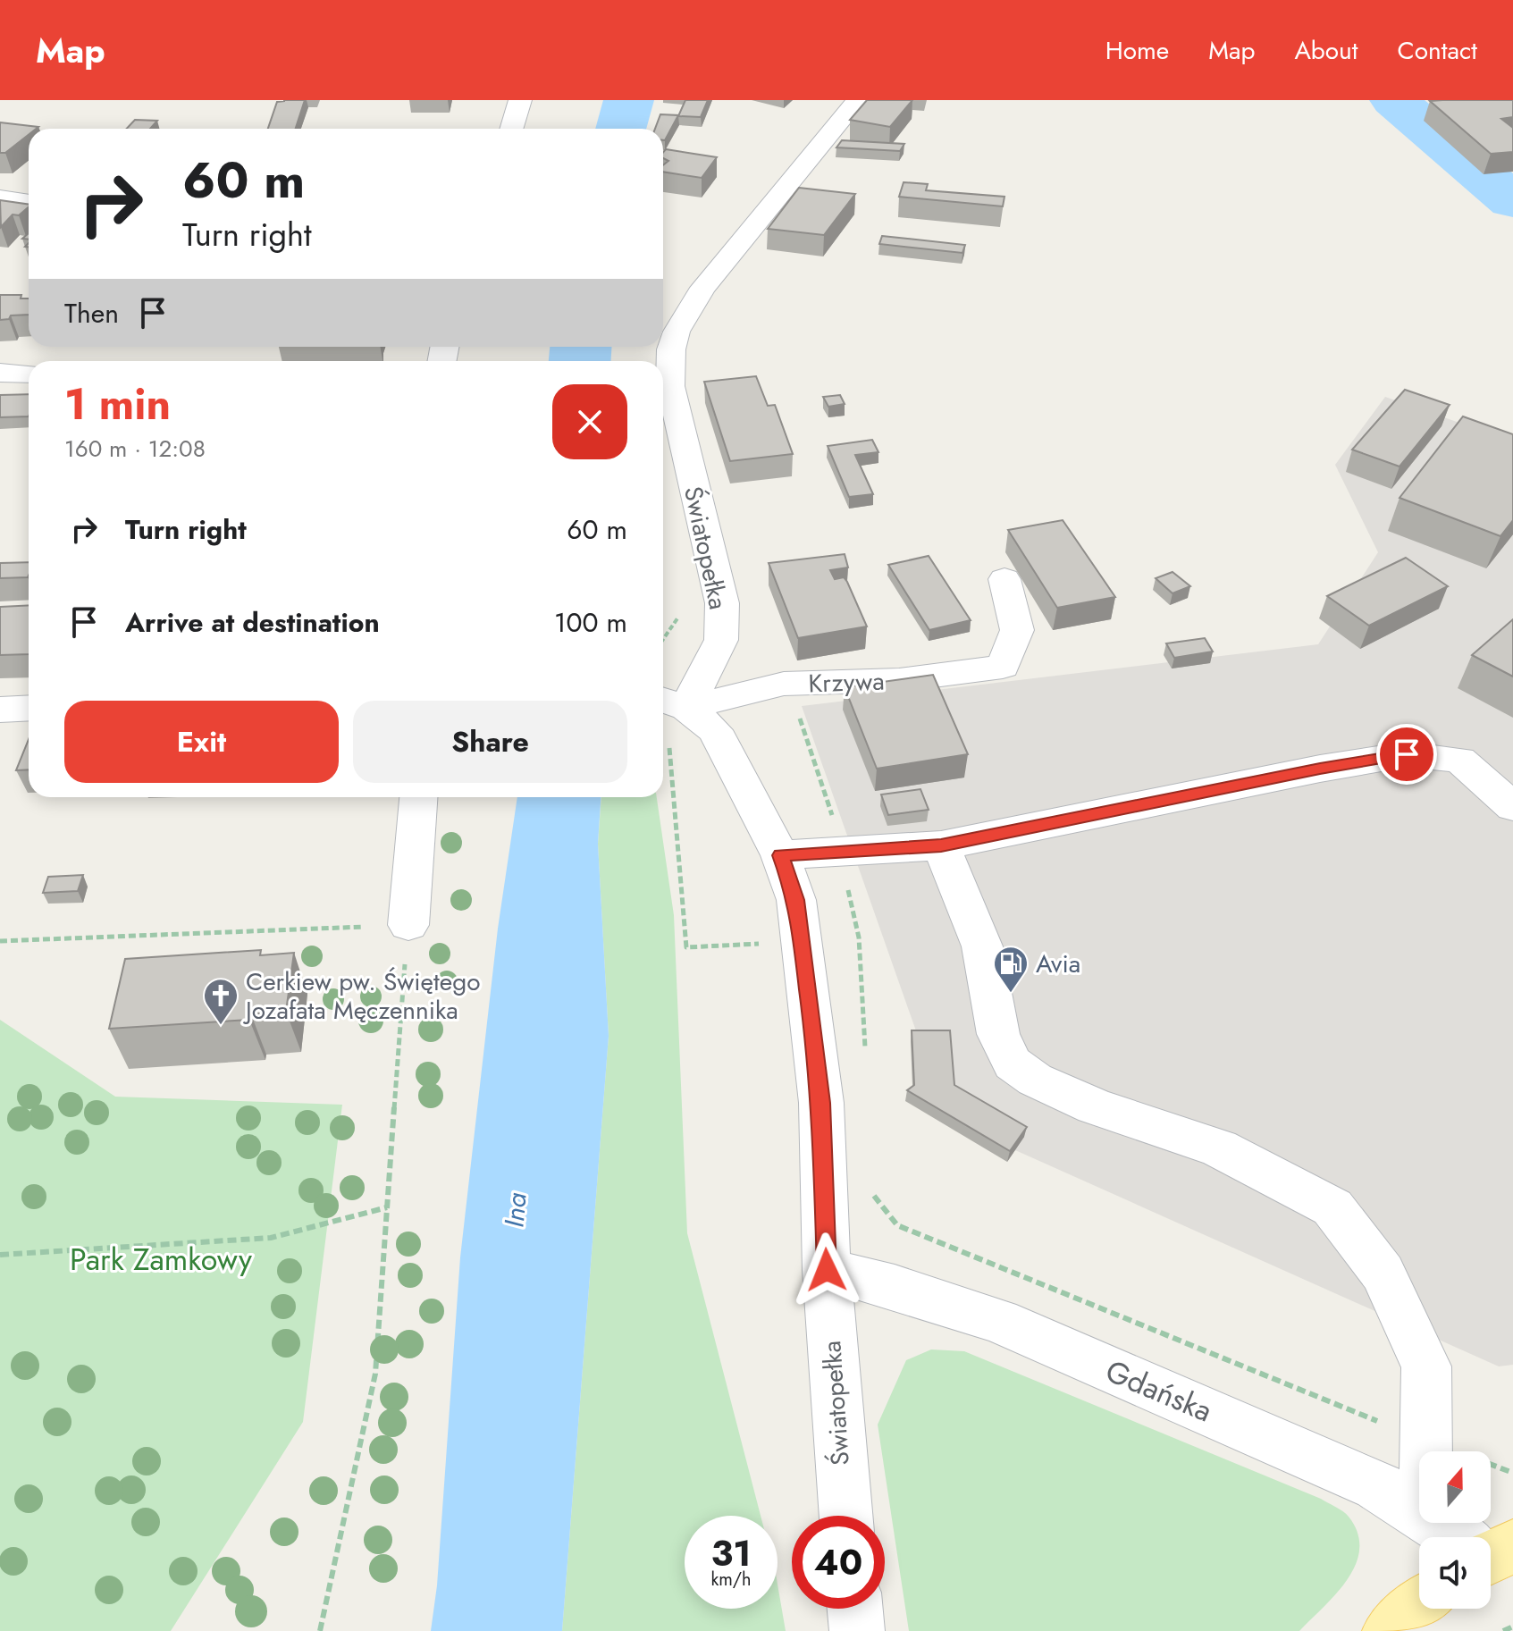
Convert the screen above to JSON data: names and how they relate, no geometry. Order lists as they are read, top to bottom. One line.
{"streets":{"street":["Światopełka","Krzywa","Gdańska"]},"crossings":[["Światopełka","Krzywa"],["Światopełka","Gdańska"]],"water":["Ina"],"parks":["Park Zamkowy"],"places":{"fuel station":["Avia"],"church":["Cerkiew pw. Świętego Jozafata Męczennika"]},"north":"top","page":{"header":"Map","nav":["Home","Map","About","Contact"],"turn":["60 m","Turn right"],"then":"Then","heading":["1 min","160 m · 12:08"],"list":[{"name":"Turn right","value":"60 m"},{"name":"Arrive at destination","value":"100 m"}],"buttons":["Exit","Share"],"speed":"31 km/h","limit":"40"}}
